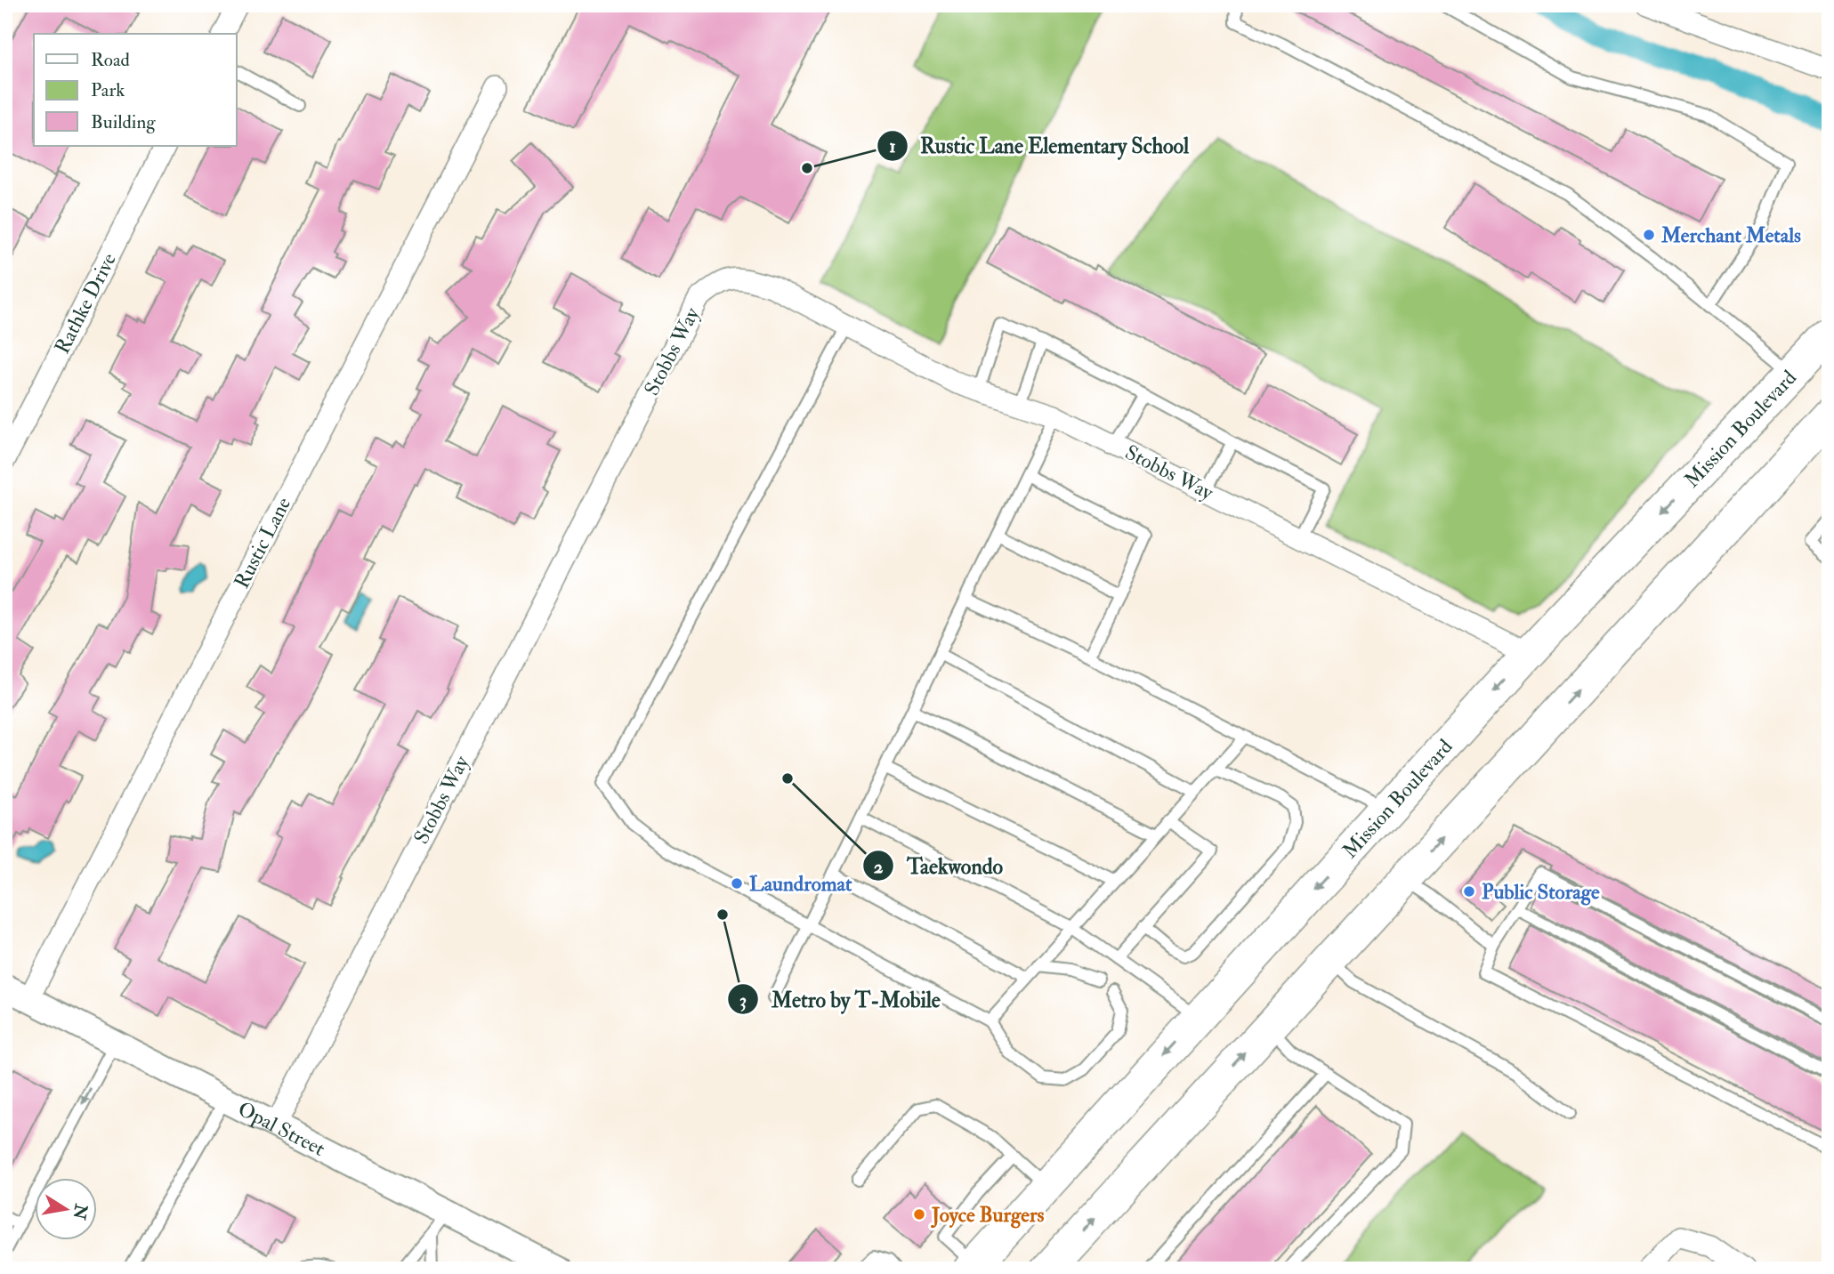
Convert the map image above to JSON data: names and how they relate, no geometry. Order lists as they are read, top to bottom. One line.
{"streets":{"main road":["Mission Boulevard"],"street":["Rathke Drive","Stobbs Way","Rustic Lane","Opal Street"]},"crossings":[["Stobbs Way","Mission Boulevard"],["Stobbs Way","Opal Street"],["Rustic Lane","Opal Street"]],"places":["Rustic Lane Elementary School","Merchant Metals","Taekwondo","Laundromat","Public Storage","Metro by T-Mobile","Joyce Burgers"],"legend":["Road","Park","Building"],"north":"right"}
